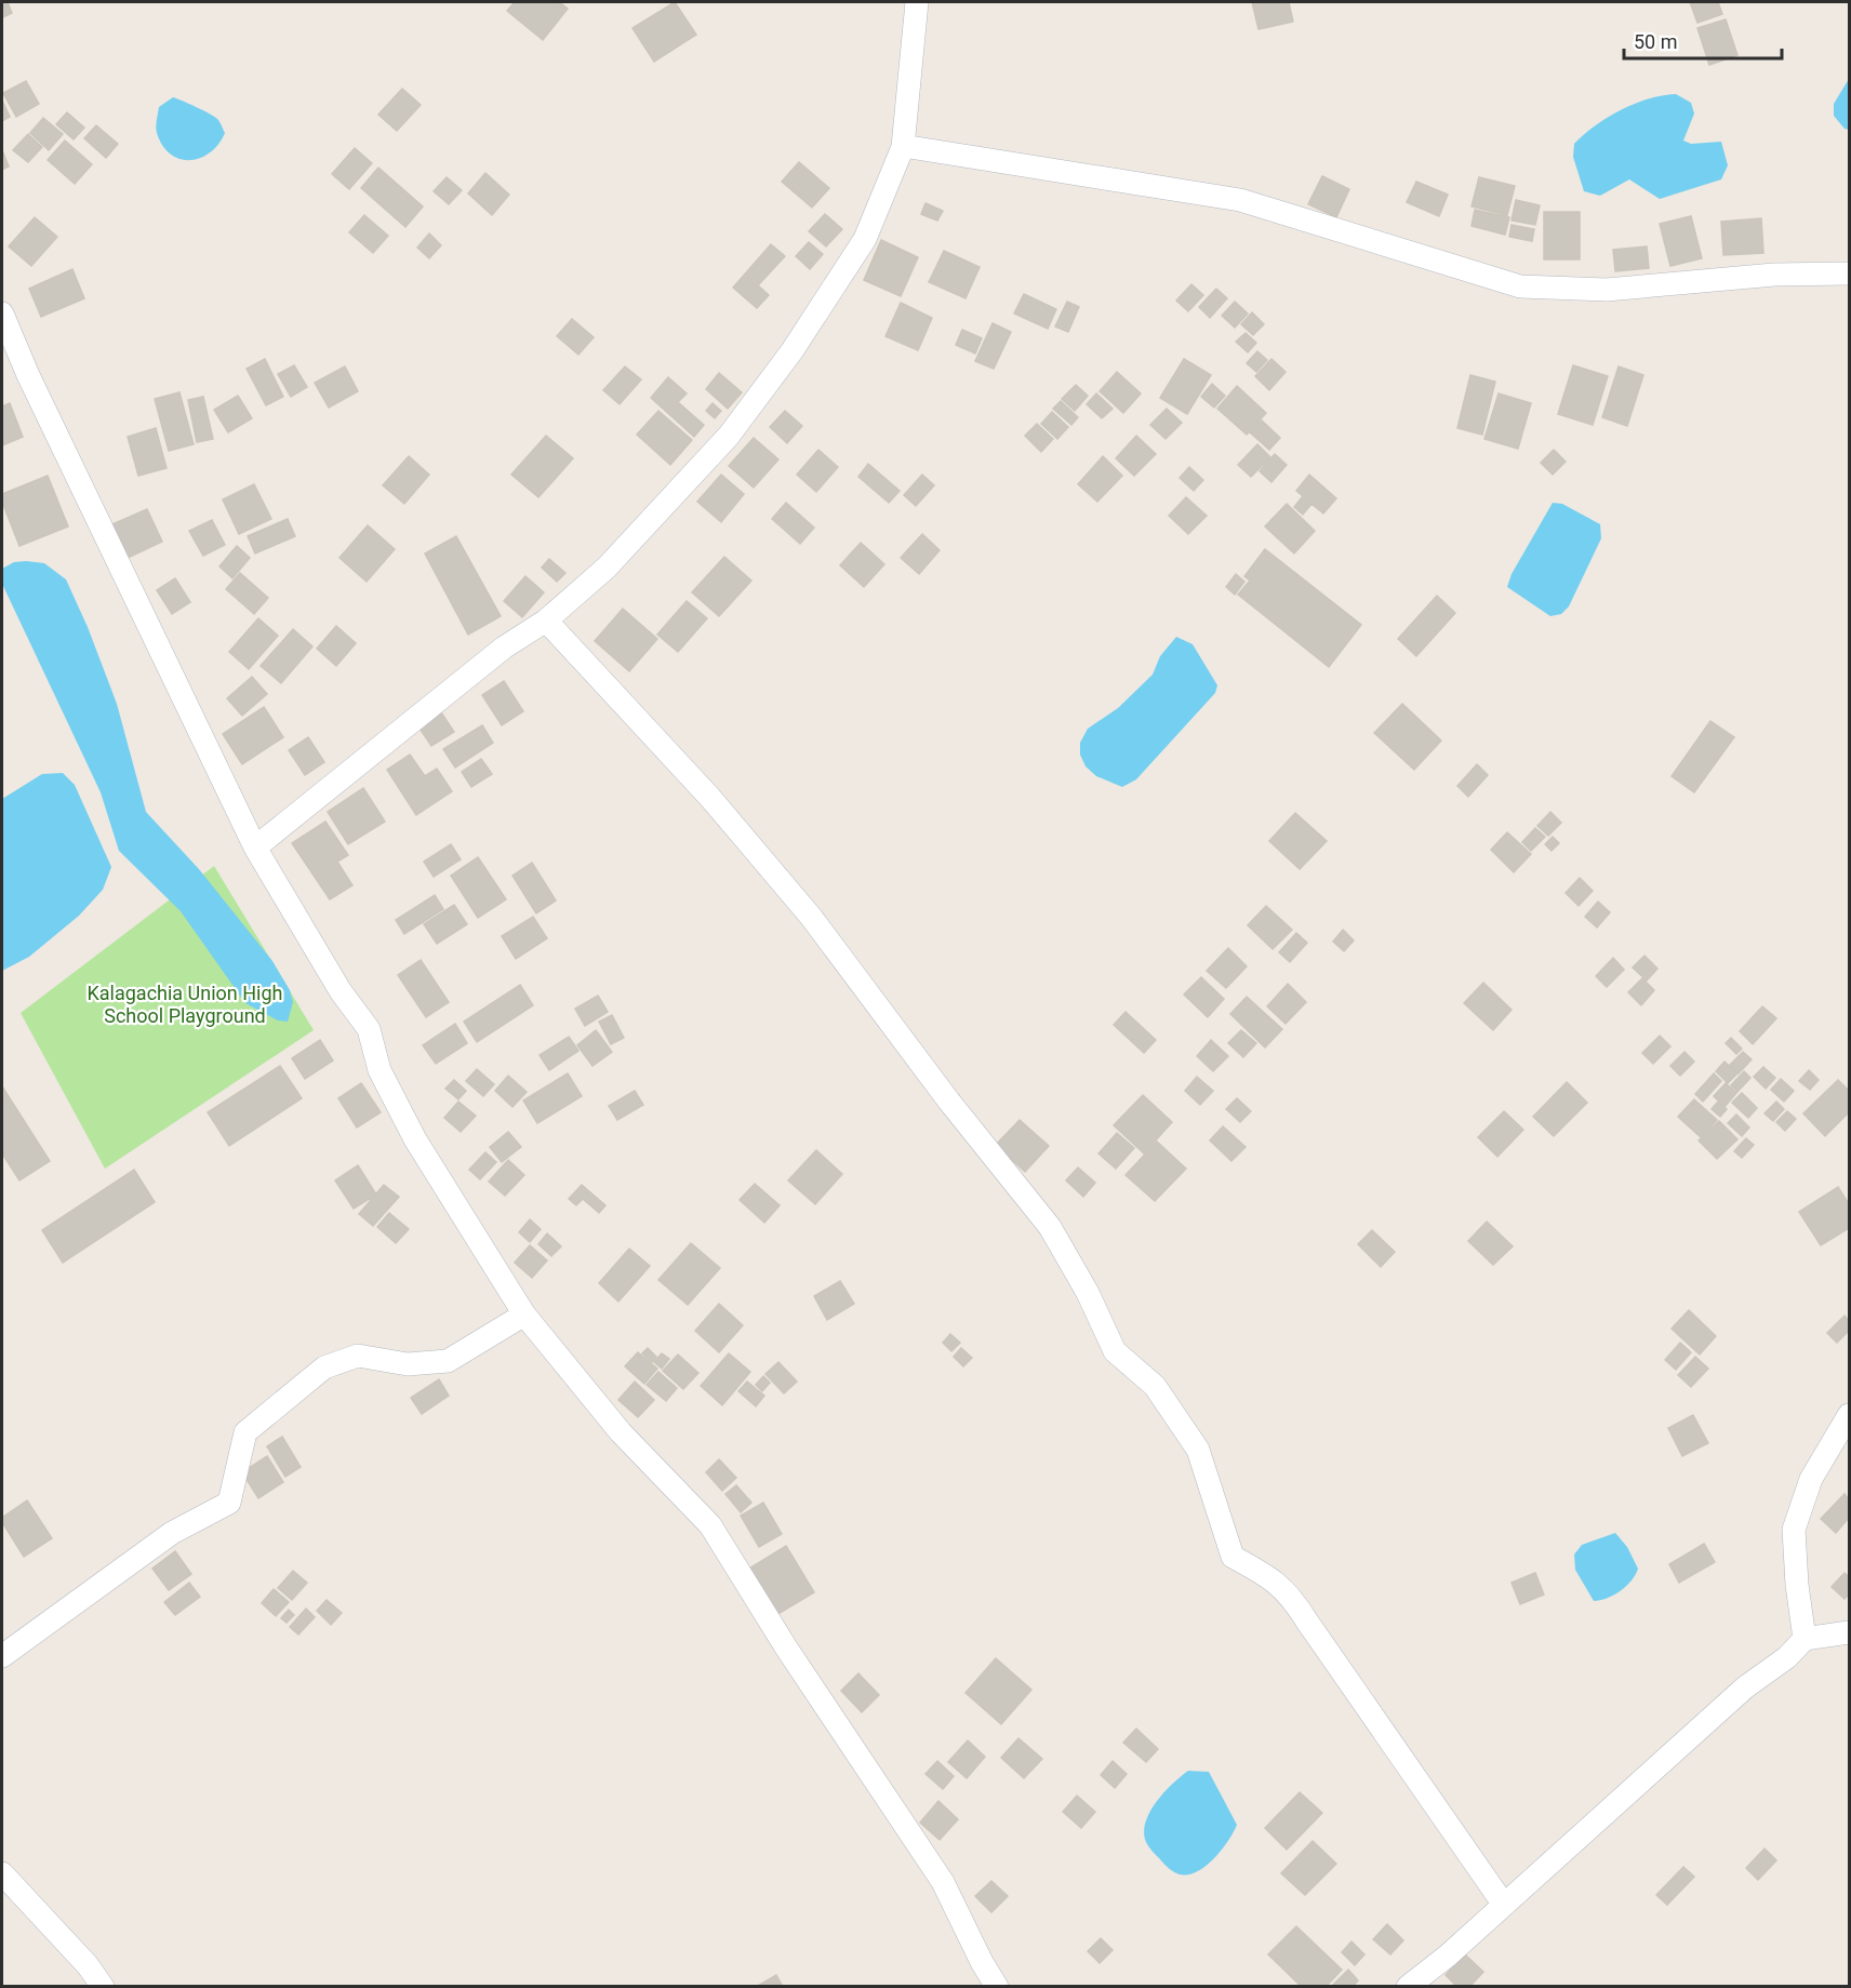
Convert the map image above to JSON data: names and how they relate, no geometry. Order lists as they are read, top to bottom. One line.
{"parks":["Kalagachia Union High School Playground"],"scale_bar":"50 m"}
